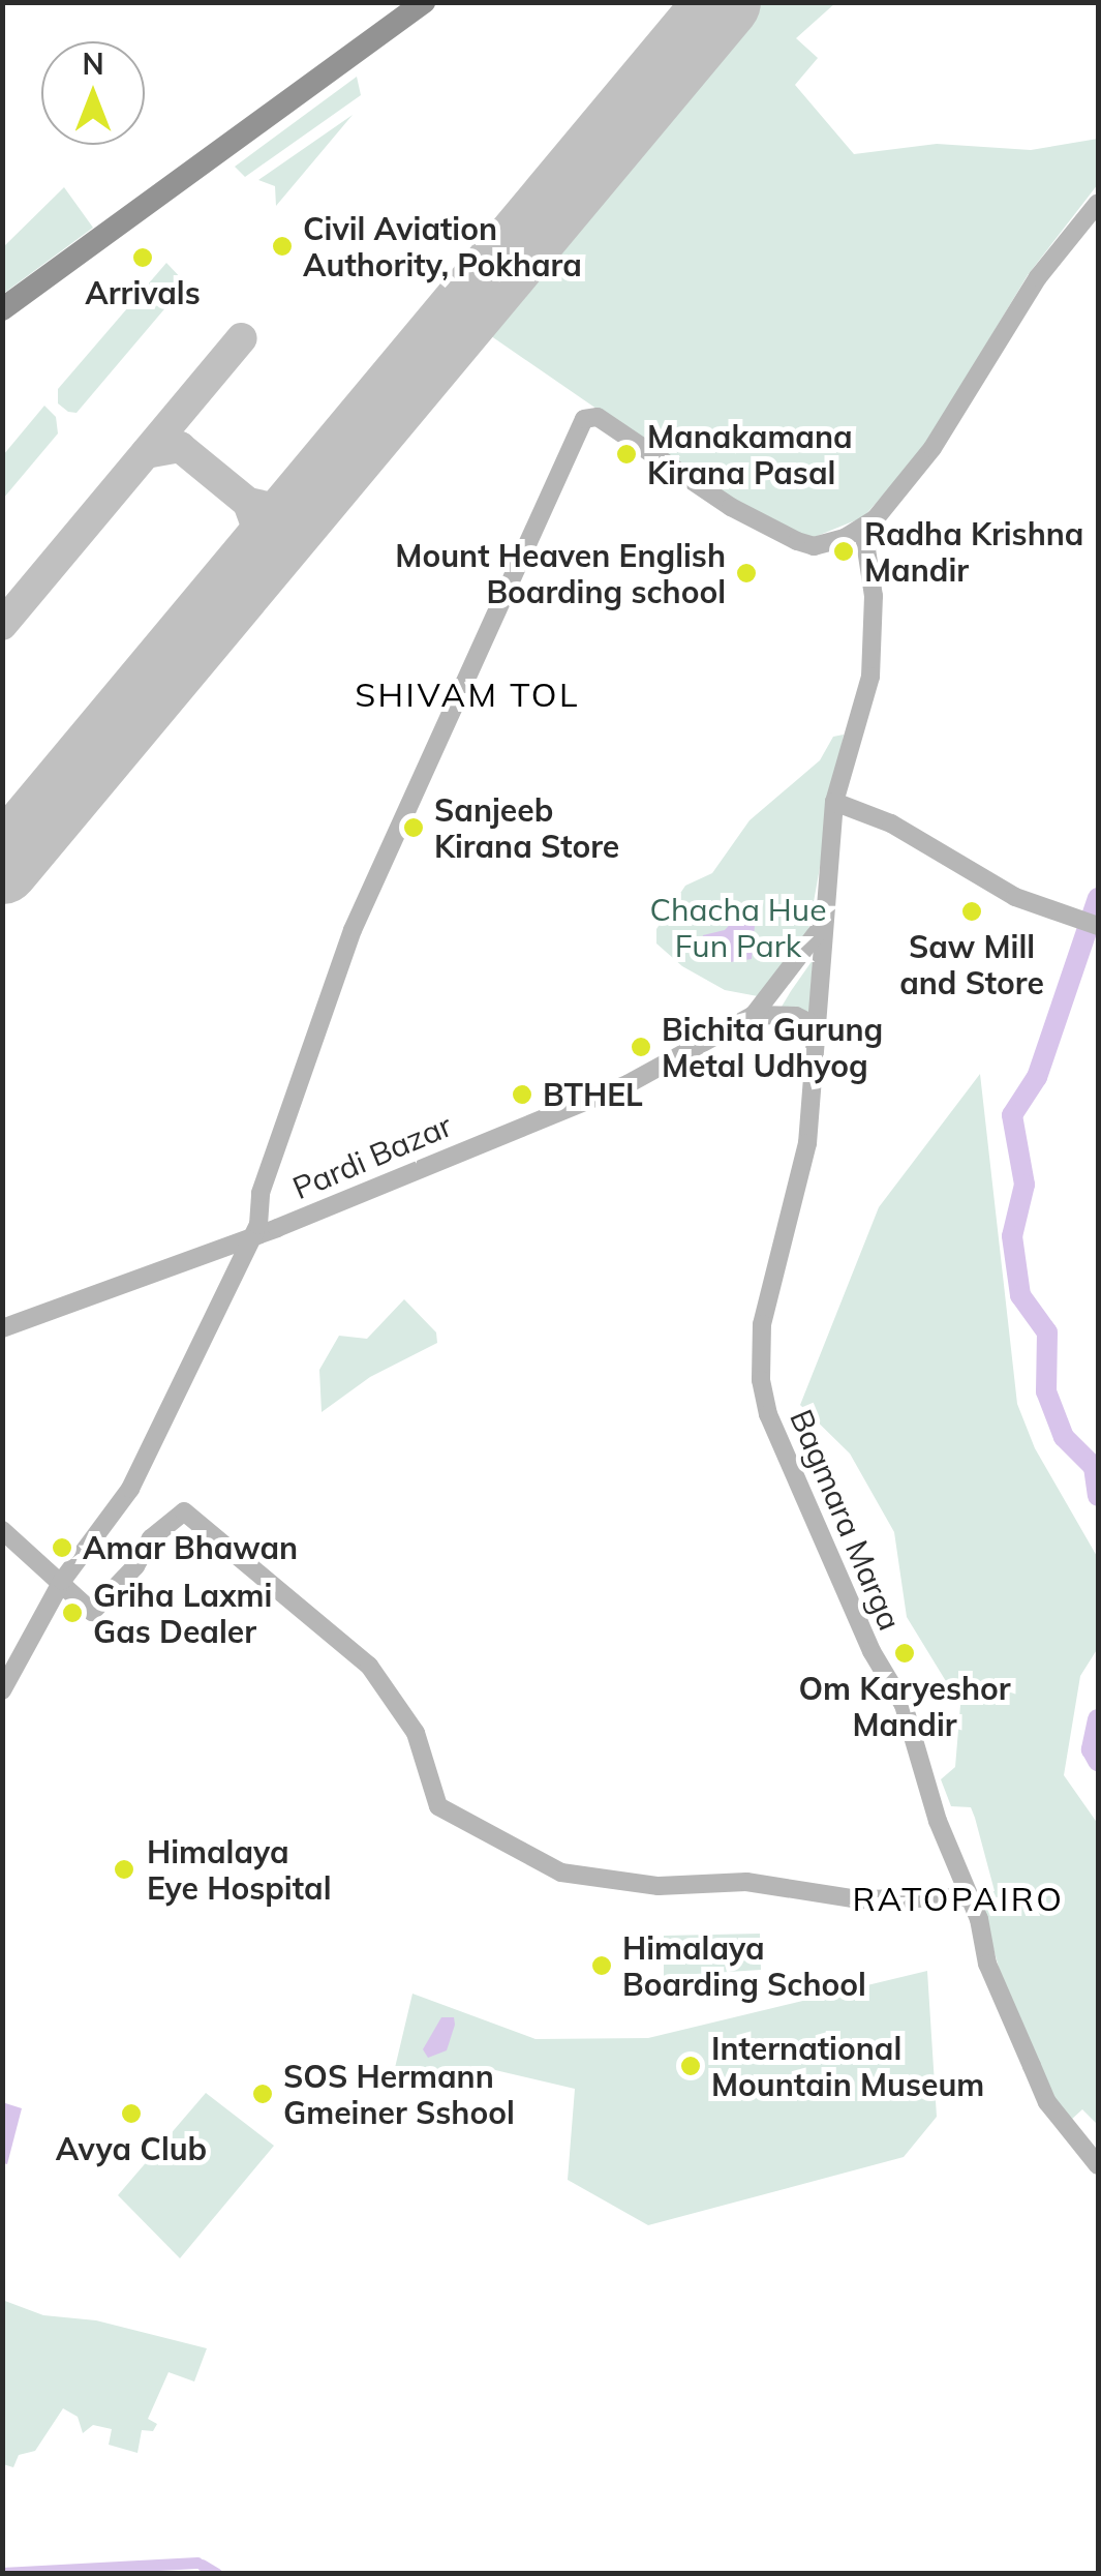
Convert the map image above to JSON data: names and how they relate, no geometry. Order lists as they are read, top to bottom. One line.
{"streets":{"main road":["Pardi Bazar","Bagmara Marga"]},"crossings":[["Pardi Bazar","Bagmara Marga"]],"districts":["SHIVAM TOL","RATOPAIRO"],"parks":["Chacha Hue Fun Park"],"places":["Civil Aviation Authority, Pokhara","Arrivals","Manakamana Kirana Pasal","Radha Krishna Mandir","Mount Heaven English Boarding school","Sanjeeb Kirana Store","Saw Mill and Store","Bichita Gurung Metal Udhyog","BTHEL","Amar Bhawan","Griha Laxmi Gas Dealer","Om Karyeshor Mandir","Himalaya Eye Hospital","Himalaya Boarding School","International Mountain Museum","SOS Hermann Gmeiner Sshool","Avya Club"],"north":"top"}
